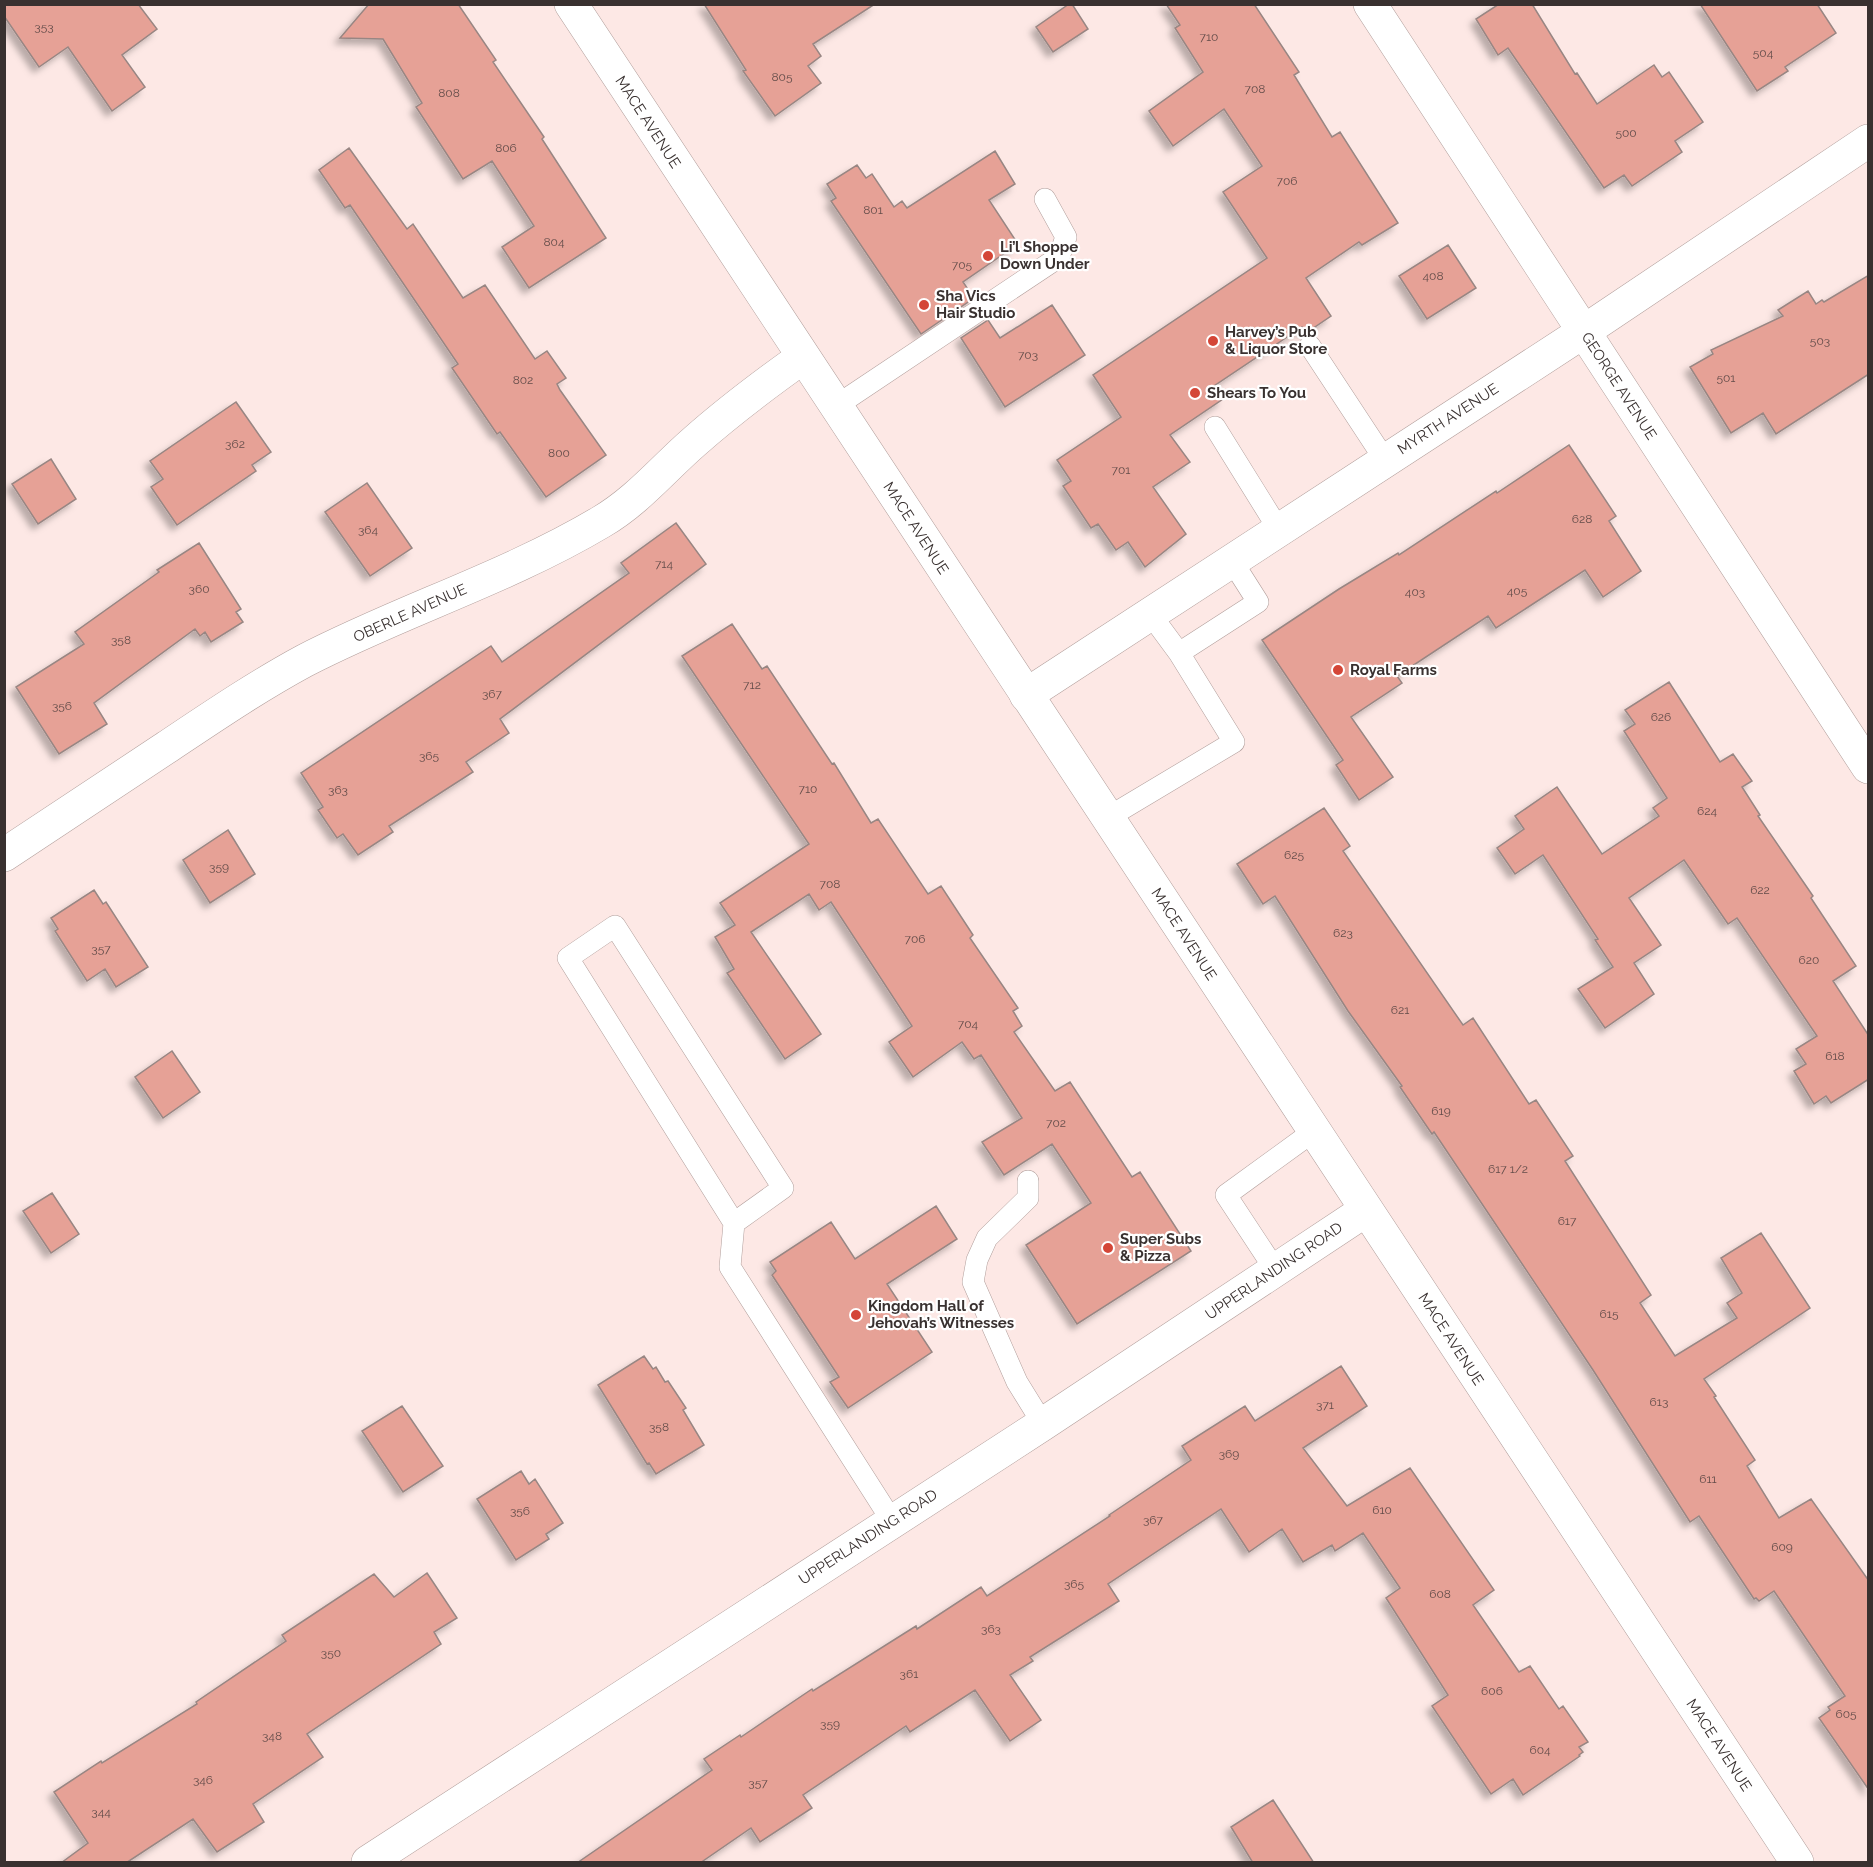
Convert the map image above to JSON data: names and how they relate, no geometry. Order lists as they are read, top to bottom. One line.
{"streets":{"street":["MACE AVENUE","GEORGE AVENUE","MYRTH AVENUE","OBERLE AVENUE","UPPERLANDING ROAD"]},"crossings":[["MACE AVENUE","MYRTH AVENUE"],["MACE AVENUE","OBERLE AVENUE"],["MACE AVENUE","UPPERLANDING ROAD"],["GEORGE AVENUE","MYRTH AVENUE"]],"places":["Li’l Shoppe Down Under","Sha Vics Hair Studio","Harvey’s Pub & Liquor Store","Shears To You","Royal Farms","Super Subs & Pizza","Kingdom Hall of Jehovah’s Witnesses"],"house_numbers":["353","710","504","805","708","808","500","806","706","801","804","705","408","503","703","501","802","362","800","701","628","364","714","360","405","403","358","712","367","356","626","365","710","363","624","625","359","708","622","623","706","357","620","621","704","618","619","702","617 1/2","617","615","613","371","358","369","611","610","356","367","609","365","608","363","350","361","606","605","359","348","604","346","357","344"]}
